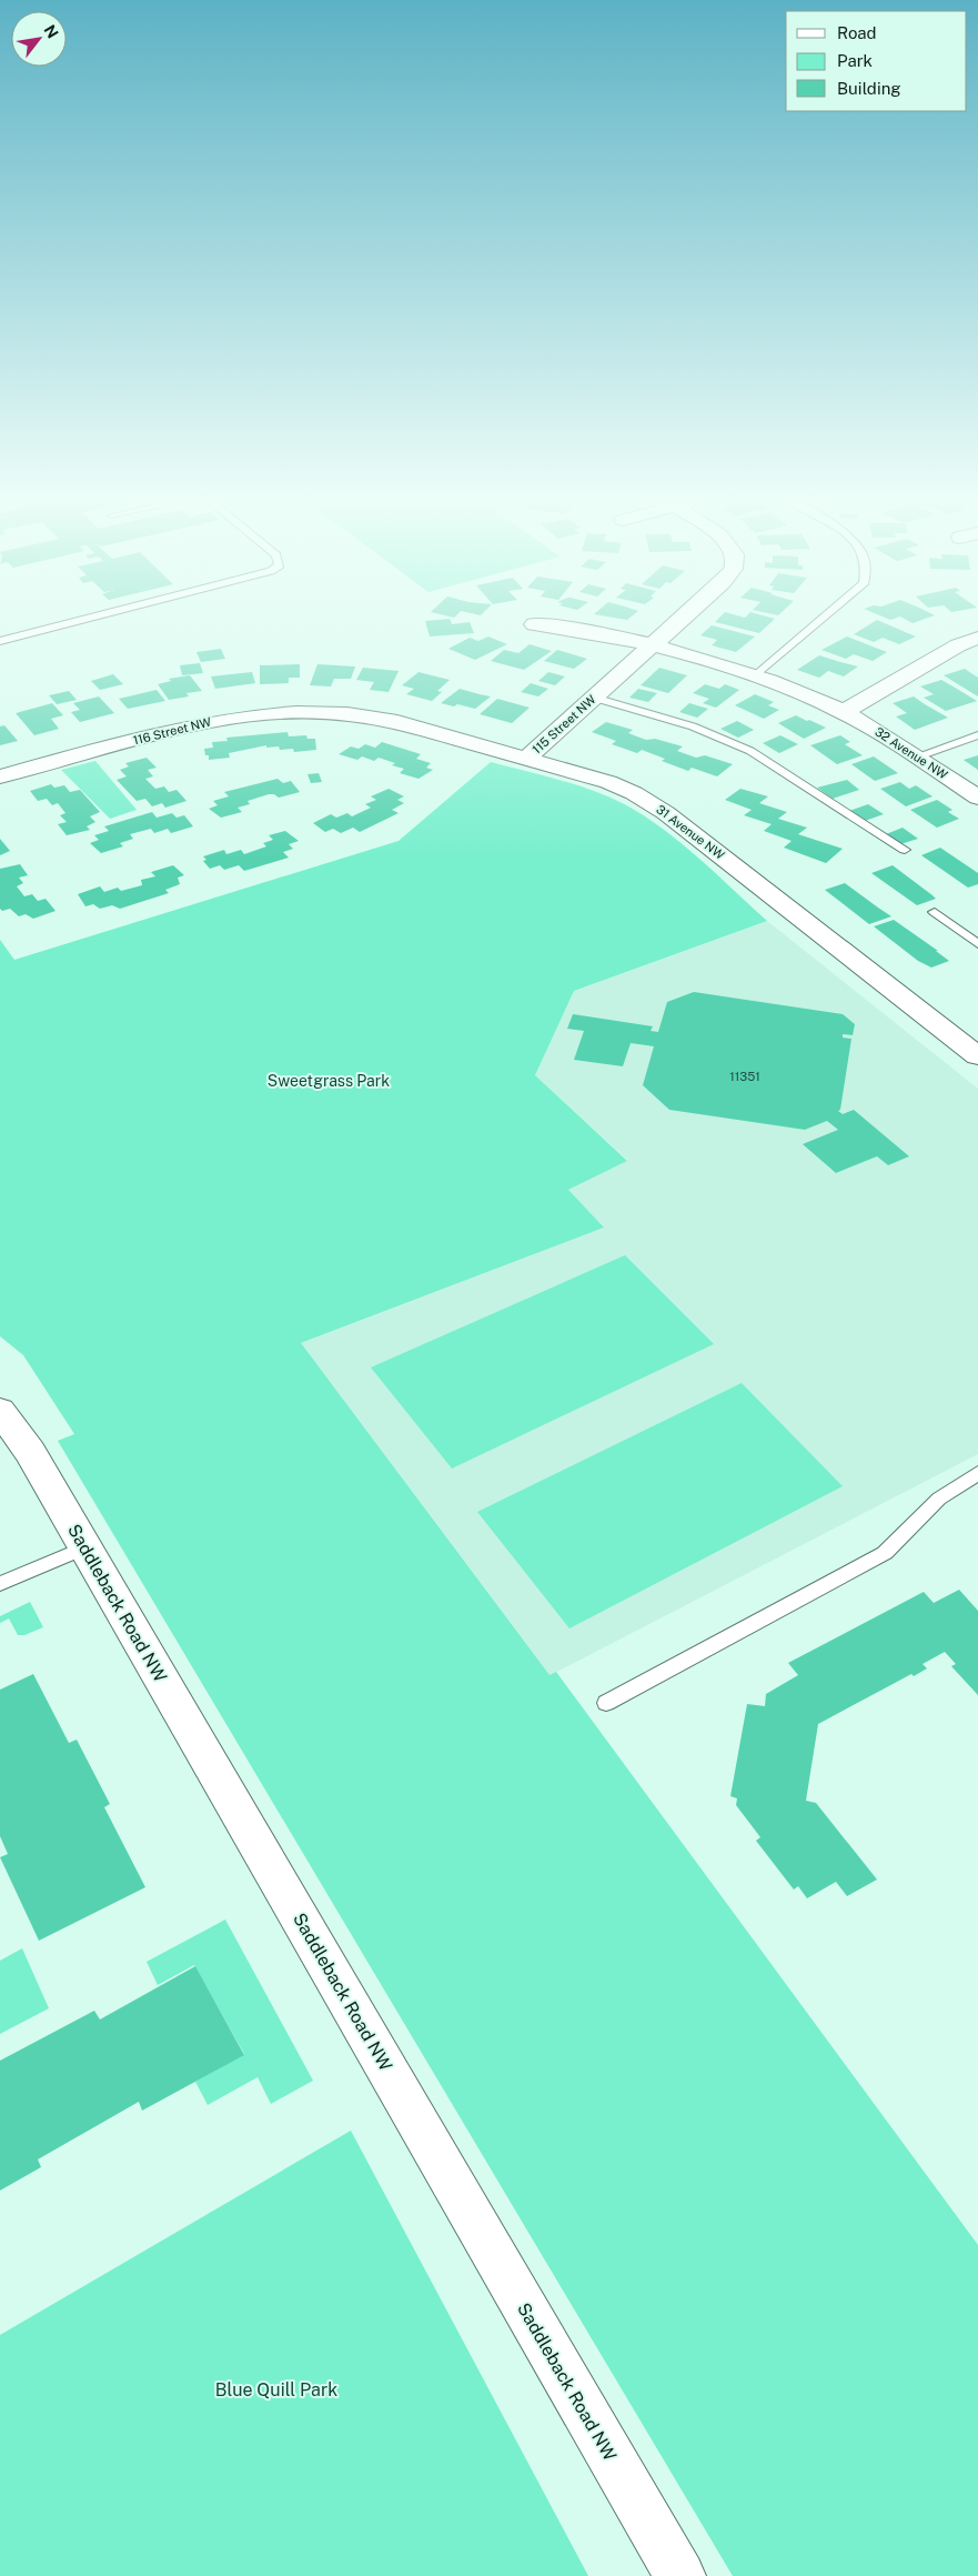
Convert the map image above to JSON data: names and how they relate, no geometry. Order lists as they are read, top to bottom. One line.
{"streets":{"street":["115 Street NW","116 Street NW","32 Avenue NW","31 Avenue NW","Saddleback Road NW"]},"crossings":[["115 Street NW","32 Avenue NW"],["115 Street NW","31 Avenue NW"],["116 Street NW","31 Avenue NW"]],"parks":["Sweetgrass Park","Blue Quill Park"],"house_numbers":["11351"],"legend":["Road","Park","Building"],"north":"top right"}
